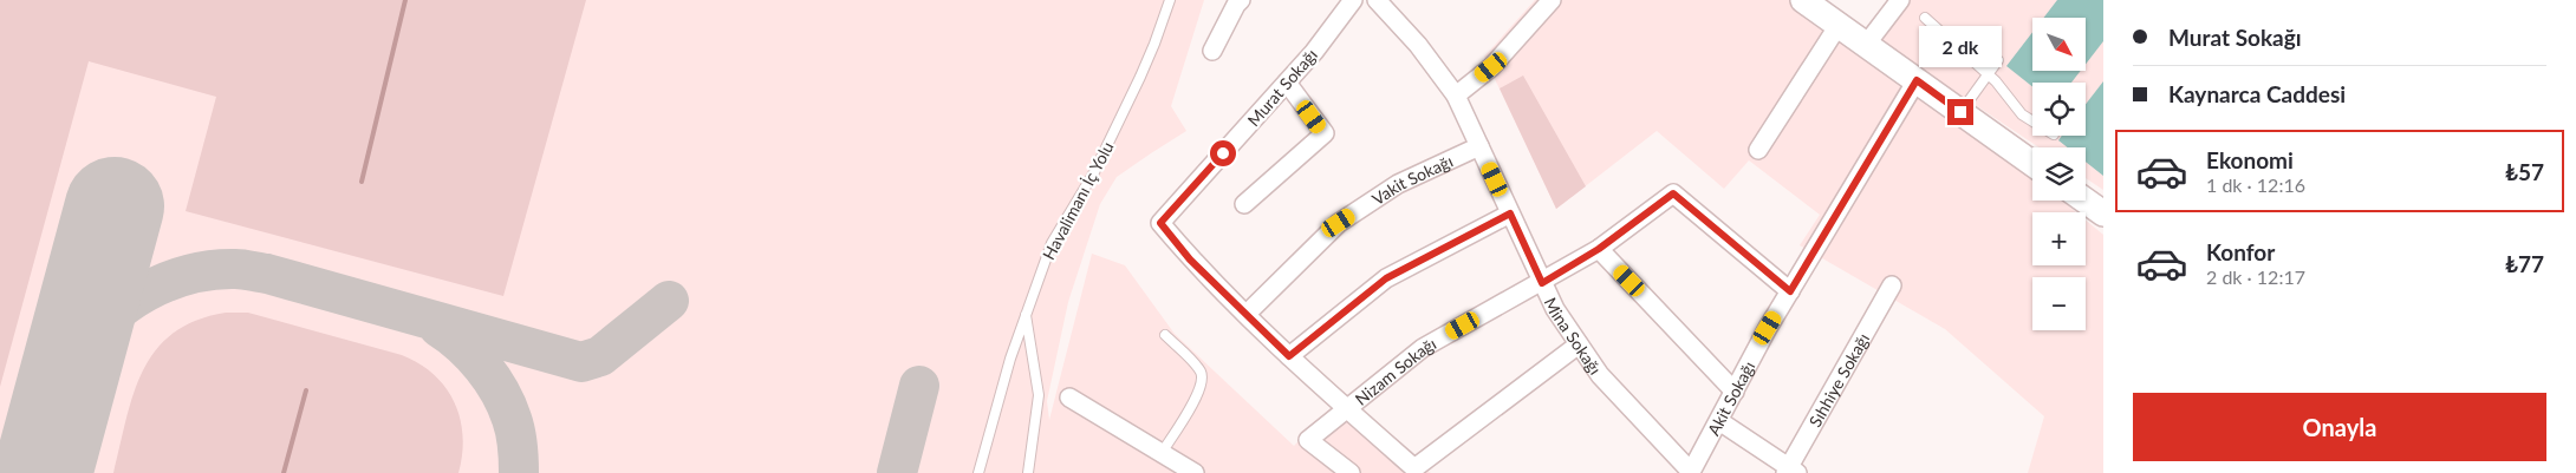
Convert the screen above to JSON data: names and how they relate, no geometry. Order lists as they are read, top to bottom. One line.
{"streets":{"street":["Murat Sokağı","Vakit Sokağı","Mina Sokağı","Nizam Sokağı","Sıhhiye Sokağı","Akit Sokağı"],"lane":["Havalimanı İç Yolu"]},"crossings":[["Murat Sokağı","Vakit Sokağı"],["Vakit Sokağı","Mina Sokağı"],["Mina Sokağı","Nizam Sokağı"],["Mina Sokağı","Akit Sokağı"],["Nizam Sokağı","Akit Sokağı"]],"north":"bottom right","page":{"banner":["Murat Sokağı","Kaynarca Caddesi"],"map_buttons":["+","−"],"bubble":"2 dk","list":[{"name":"Ekonomi","note":"1 dk · 12:16","value":"₺57"},{"name":"Konfor","note":"2 dk · 12:17","value":"₺77"}],"buttons":"Onayla"}}
